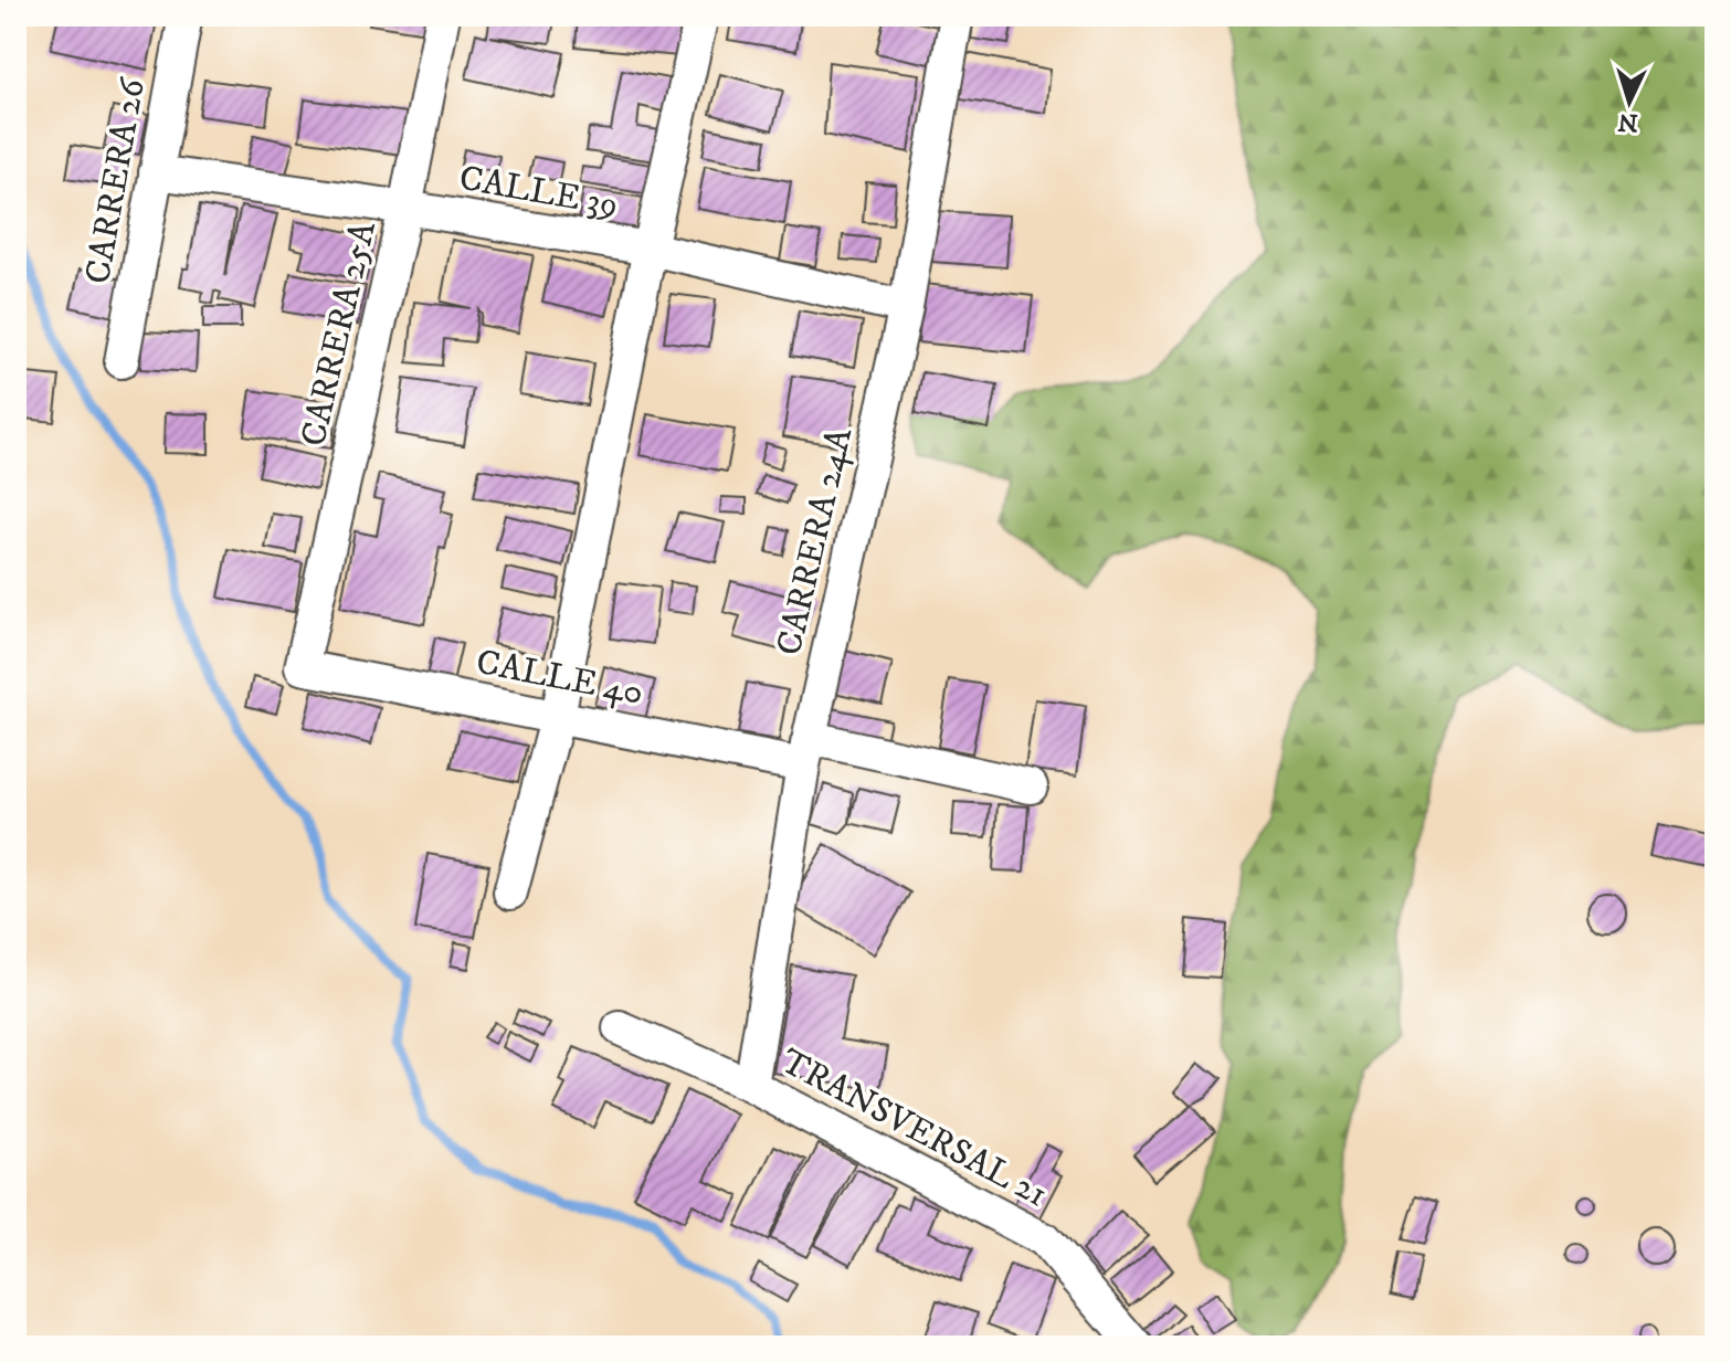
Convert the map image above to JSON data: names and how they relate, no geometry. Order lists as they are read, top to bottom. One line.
{"streets":{"street":["CARRERA 26","CALLE 39","CARRERA 25A","CARRERA 24A","CALLE 40","TRANSVERSAL 21"]},"crossings":[["CARRERA 26","CALLE 39"],["CALLE 39","CARRERA 25A"],["CALLE 39","CARRERA 24A"],["CARRERA 25A","CALLE 40"],["CARRERA 24A","CALLE 40"],["CARRERA 24A","TRANSVERSAL 21"]],"north":"bottom"}
